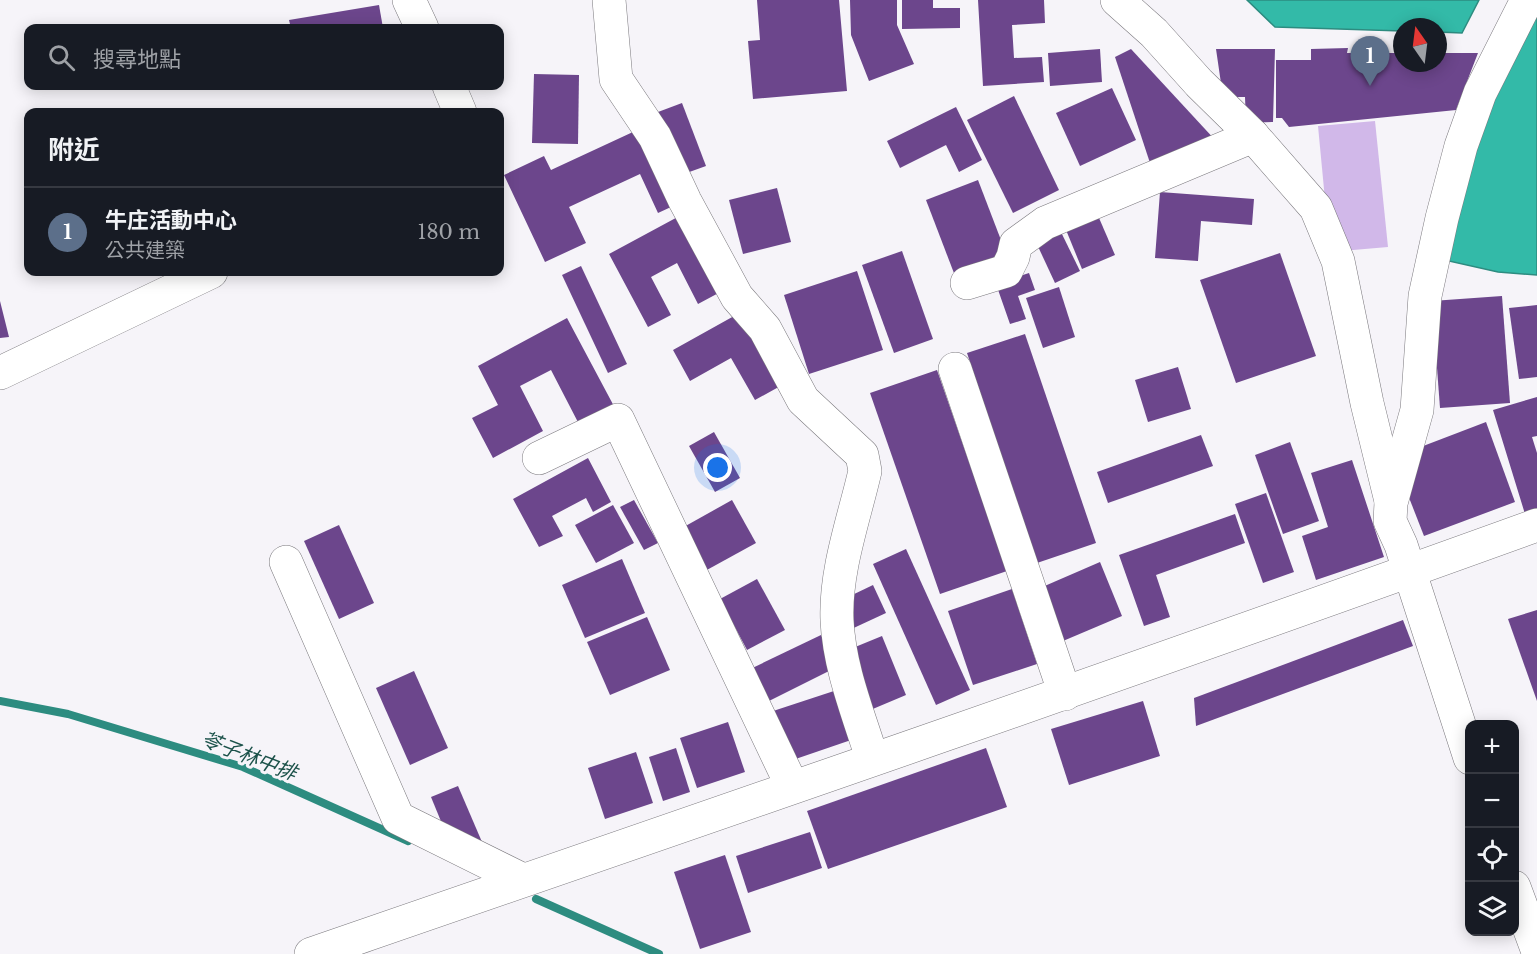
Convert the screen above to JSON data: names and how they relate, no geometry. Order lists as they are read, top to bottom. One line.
{"water":["苓子林中排"],"north":"top","page":{"search":"搜尋地點","pins":"1","heading":"附近","list":[{"mark":"1","name":"牛庄活動中心","note":"公共建築","value":"180 m"}],"map_buttons":["+","−"]}}
